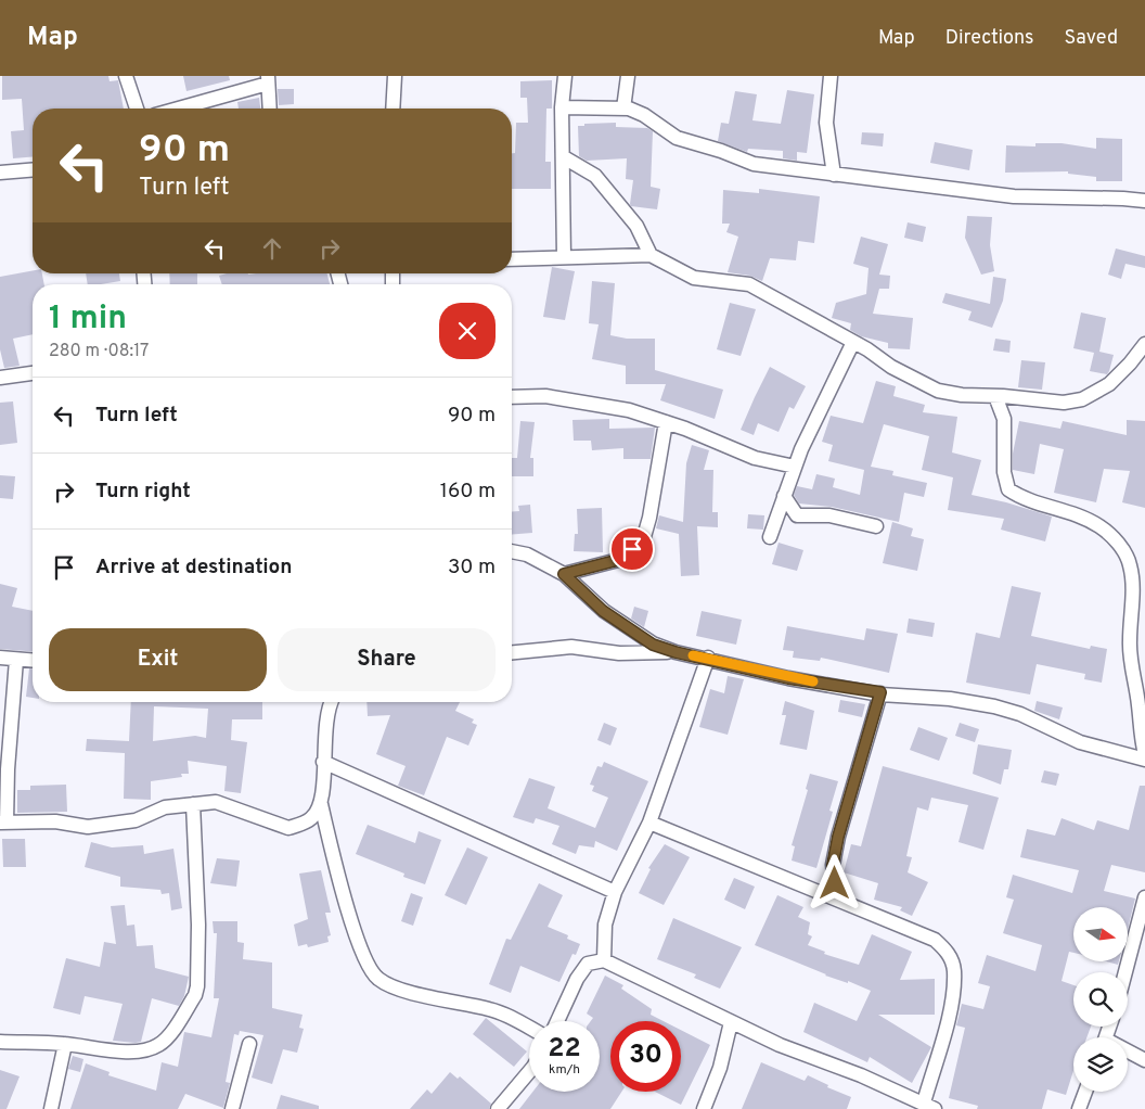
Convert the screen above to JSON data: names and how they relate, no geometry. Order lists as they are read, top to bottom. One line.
{"north":"right","page":{"header":"Map","nav":["Map","Directions","Saved"],"turn":["90 m","Turn left"],"heading":["1 min","280 m · 08:17"],"list":[{"name":"Turn left","value":"90 m"},{"name":"Turn right","value":"160 m"},{"name":"Arrive at destination","value":"30 m"}],"buttons":["Exit","Share"],"speed":"22 km/h","limit":"30"}}
